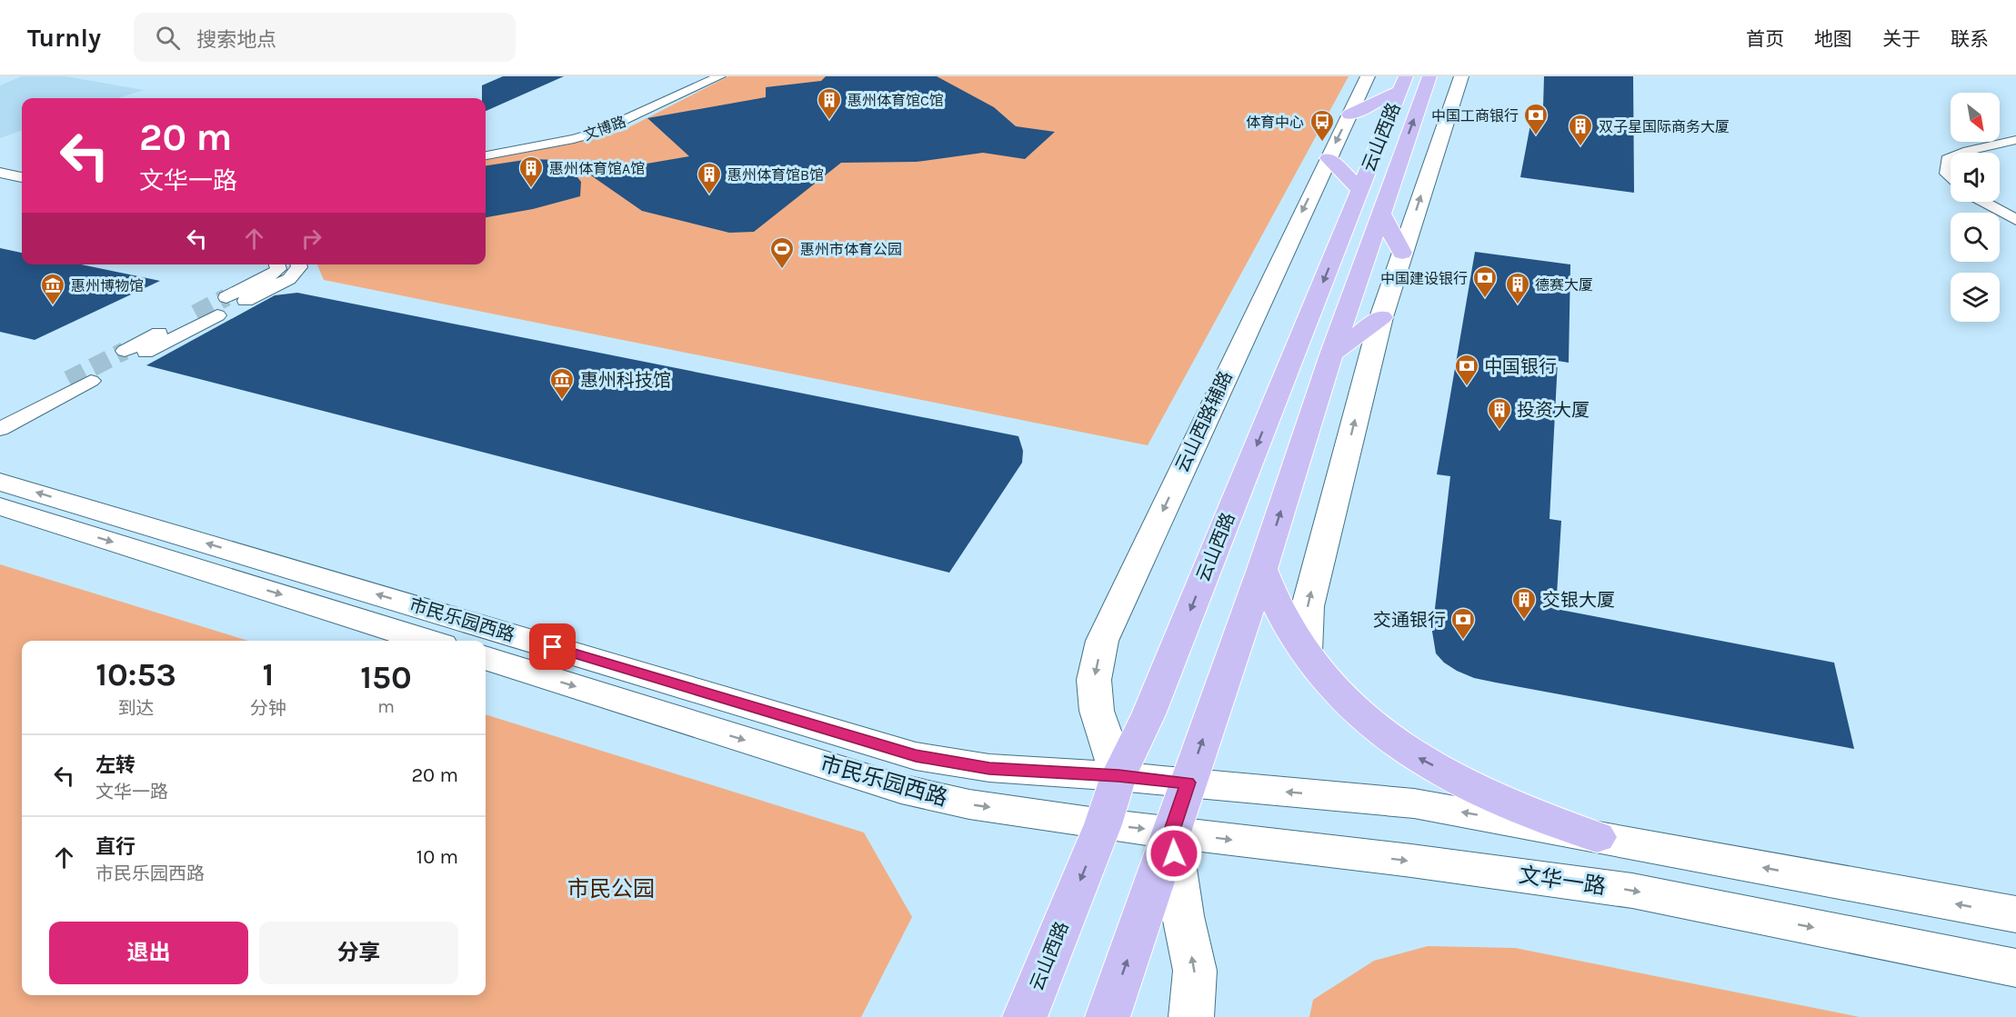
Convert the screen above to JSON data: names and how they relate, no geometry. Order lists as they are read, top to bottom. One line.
{"streets":{"main road":["云山西路","云山西路辅路","市民乐园西路","文华一路"],"street":["文博路"]},"crossings":[["云山西路","云山西路辅路"],["云山西路","市民乐园西路"],["云山西路","文华一路"],["云山西路辅路","市民乐园西路"],["市民乐园西路","文华一路"]],"parks":["市民公园"],"places":{"building":["惠州体育馆C馆","双子星国际商务大厦","惠州体育馆A馆","惠州体育馆B馆","德赛大厦","投资大厦","交银大厦"],"bank":["中国工商银行","中国建设银行","中国银行","交通银行"],"bus stop":["体育中心"],"sports":["惠州市体育公园"],"museum":["惠州博物馆","惠州科技馆"]},"north":"bottom right","page":{"header":"Turnly","search":"搜索地点","nav":["首页","地图","关于","联系"],"turn":["20 m","文华一路"],"eta":["10:53","到达","1","分钟","150","m"],"list":[{"name":"左转","note":"文华一路","value":"20 m"},{"name":"直行","note":"市民乐园西路","value":"10 m"}],"buttons":["退出","分享"]}}
